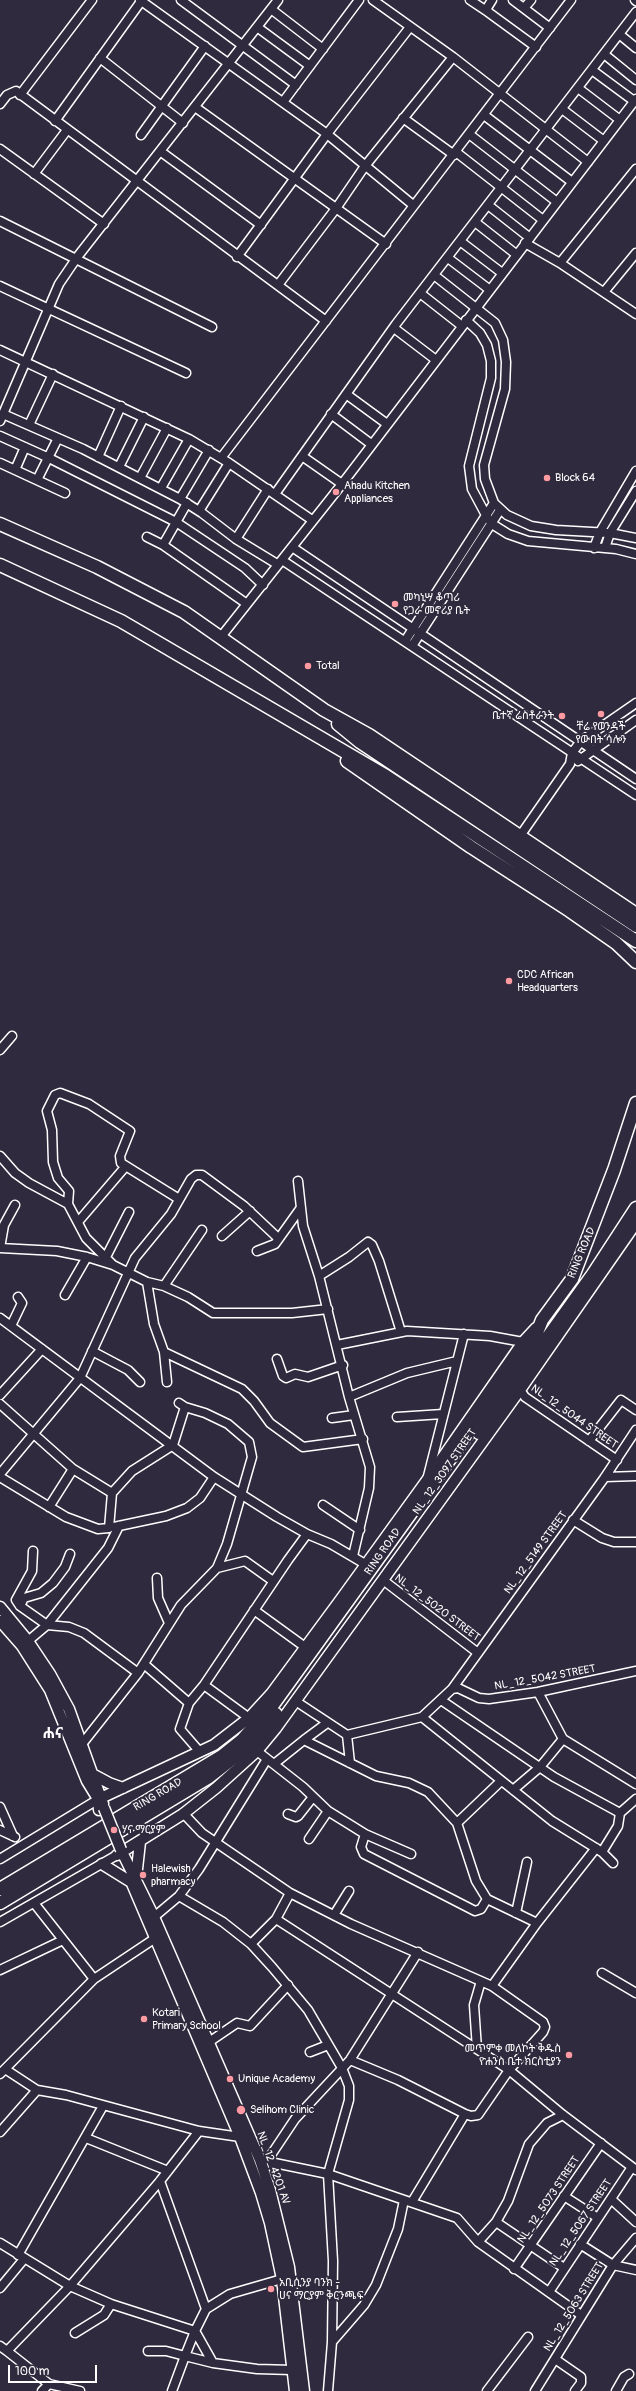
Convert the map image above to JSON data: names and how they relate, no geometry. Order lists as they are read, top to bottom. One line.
{"streets":{"highway":["RING ROAD"],"main road":["NL_12_3097 STREET","NL_12_4201 AV"],"street":["NL_12_5044 STREET","NL_12_5149 STREET","NL_12_5020 STREET","NL_12_5042 STREET","NL_12_5073 STREET","NL_12_5067 STREET","NL_12_5063 STREET"]},"crossings":[["NL_12_5044 STREET","NL_12_3097 STREET"],["NL_12_5044 STREET","NL_12_5149 STREET"],["NL_12_3097 STREET","NL_12_5020 STREET"],["NL_12_5149 STREET","NL_12_5020 STREET"],["NL_12_5149 STREET","NL_12_5042 STREET"]],"districts":["ሐና"],"places":["Block 64","Ahadu Kitchen Appliances","መካኒሣ ቆጣሪ የጋራ መኖሪያ ቤት","Total","ቸሬ የወንዳች የውበት ሳሎን","ቤተኛ ሬስቶራንት","CDC African Headquarters","ሃና ማርያም","Halewish pharmacy","Kotari Primary School","መጥምቀ መለኮት ቅዱስ ዮሐንስ ቤተ ክርስቲያን","Unique Academy","Selihom Clinic","አቢሲንያ ባንክ - ሀና ማርያም ቅርንጫፍ"],"scale_bar":"100 m"}
